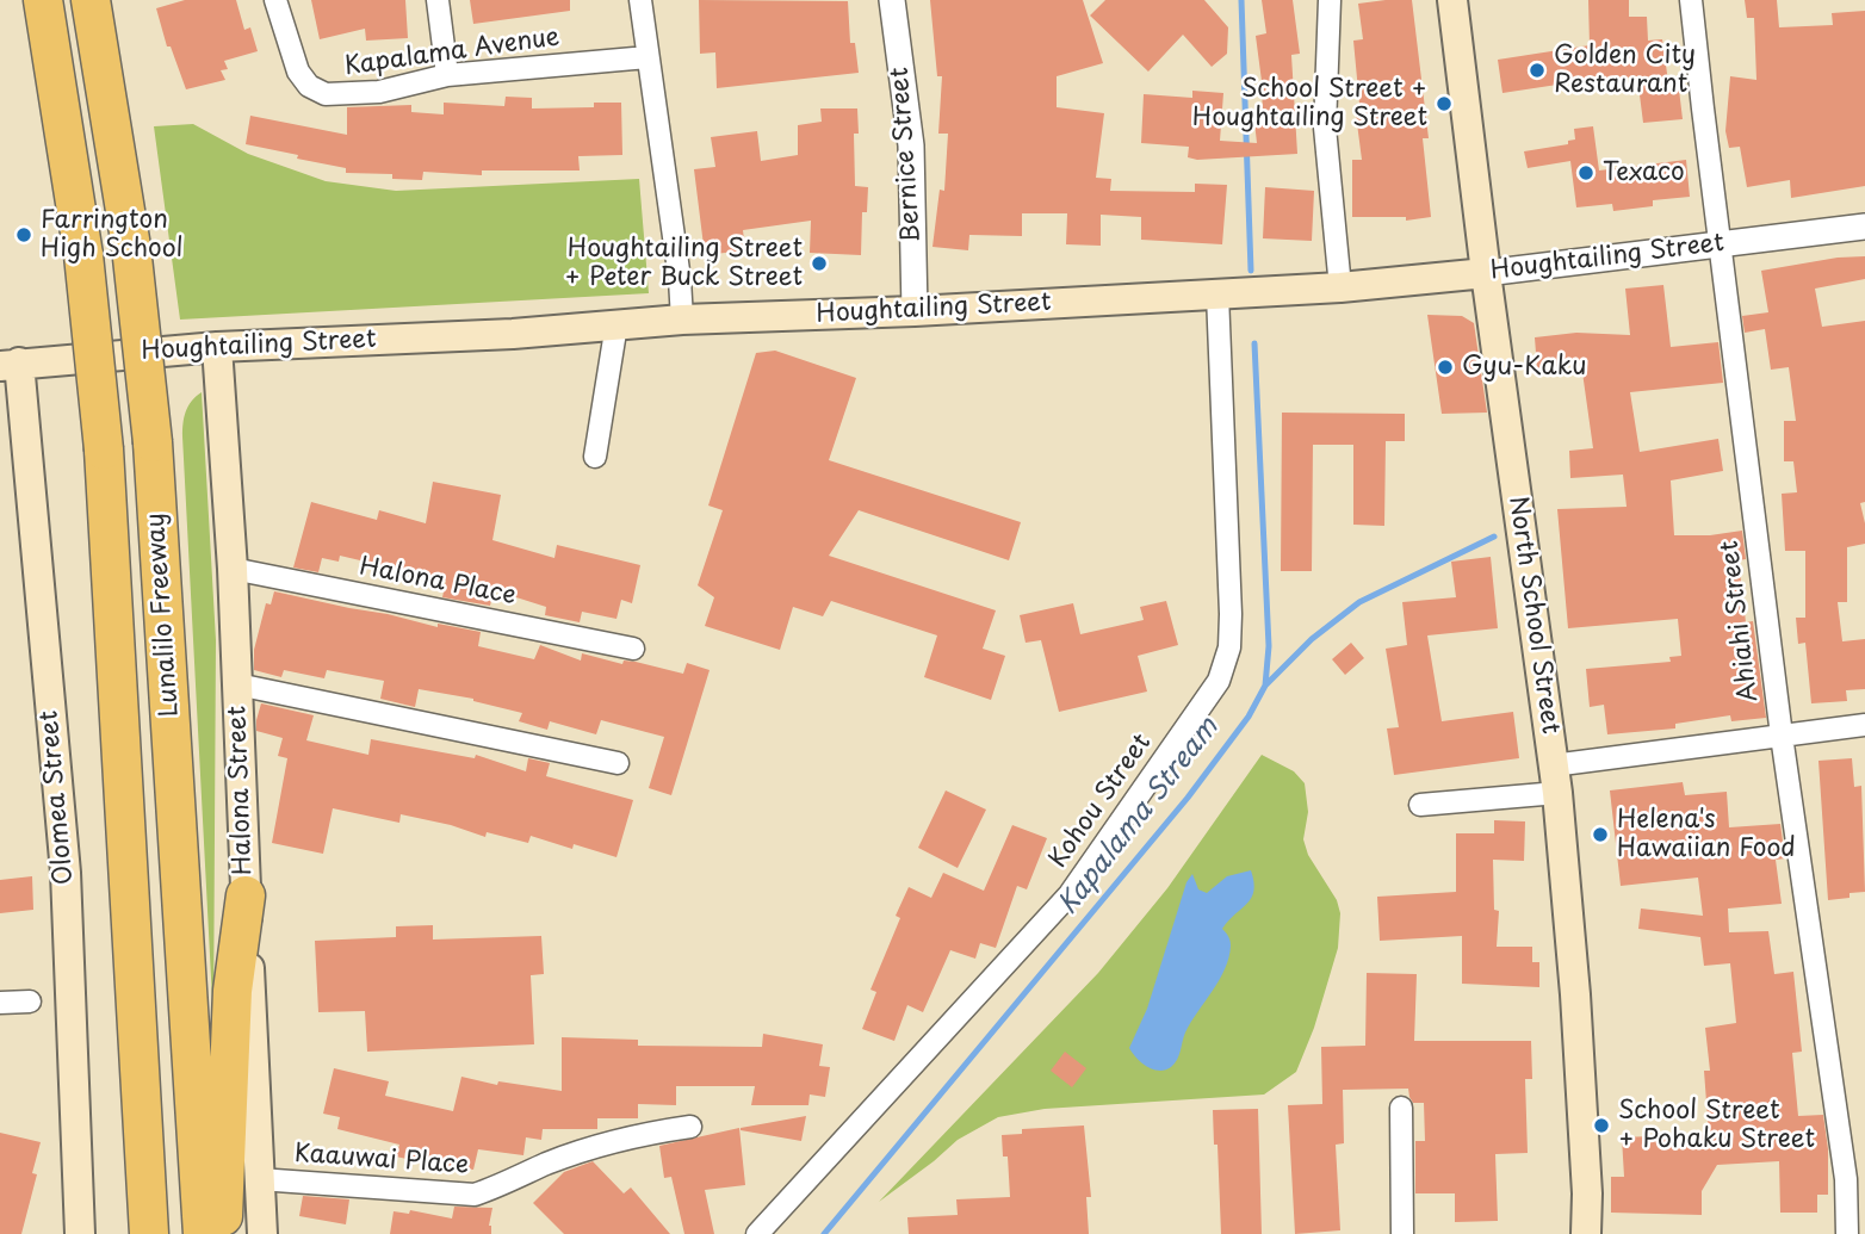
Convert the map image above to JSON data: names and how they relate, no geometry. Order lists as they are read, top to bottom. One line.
{"streets":{"highway":["Lunalilo Freeway"],"main road":["Houghtailing Street","North School Street","Halona Street","Olomea Street"],"street":["Kapalama Avenue","Bernice Street","Halona Place","Ahiahi Street","Kohou Street","Kaauwai Place"]},"crossings":[["Bernice Street","Houghtailing Street"],["Houghtailing Street","North School Street"],["Houghtailing Street","Ahiahi Street"],["Houghtailing Street","Halona Street"],["Houghtailing Street","Olomea Street"],["Houghtailing Street","Kohou Street"],["Halona Place","Halona Street"],["Halona Street","Kaauwai Place"]],"water":["Kapalama Stream"],"places":["Golden City Restaurant","School Street + Houghtailing Street","Texaco","Farrington High School","Houghtailing Street + Peter Buck Street","Gyu-Kaku","Helena's Hawaiian Food","School Street + Pohaku Street"]}
